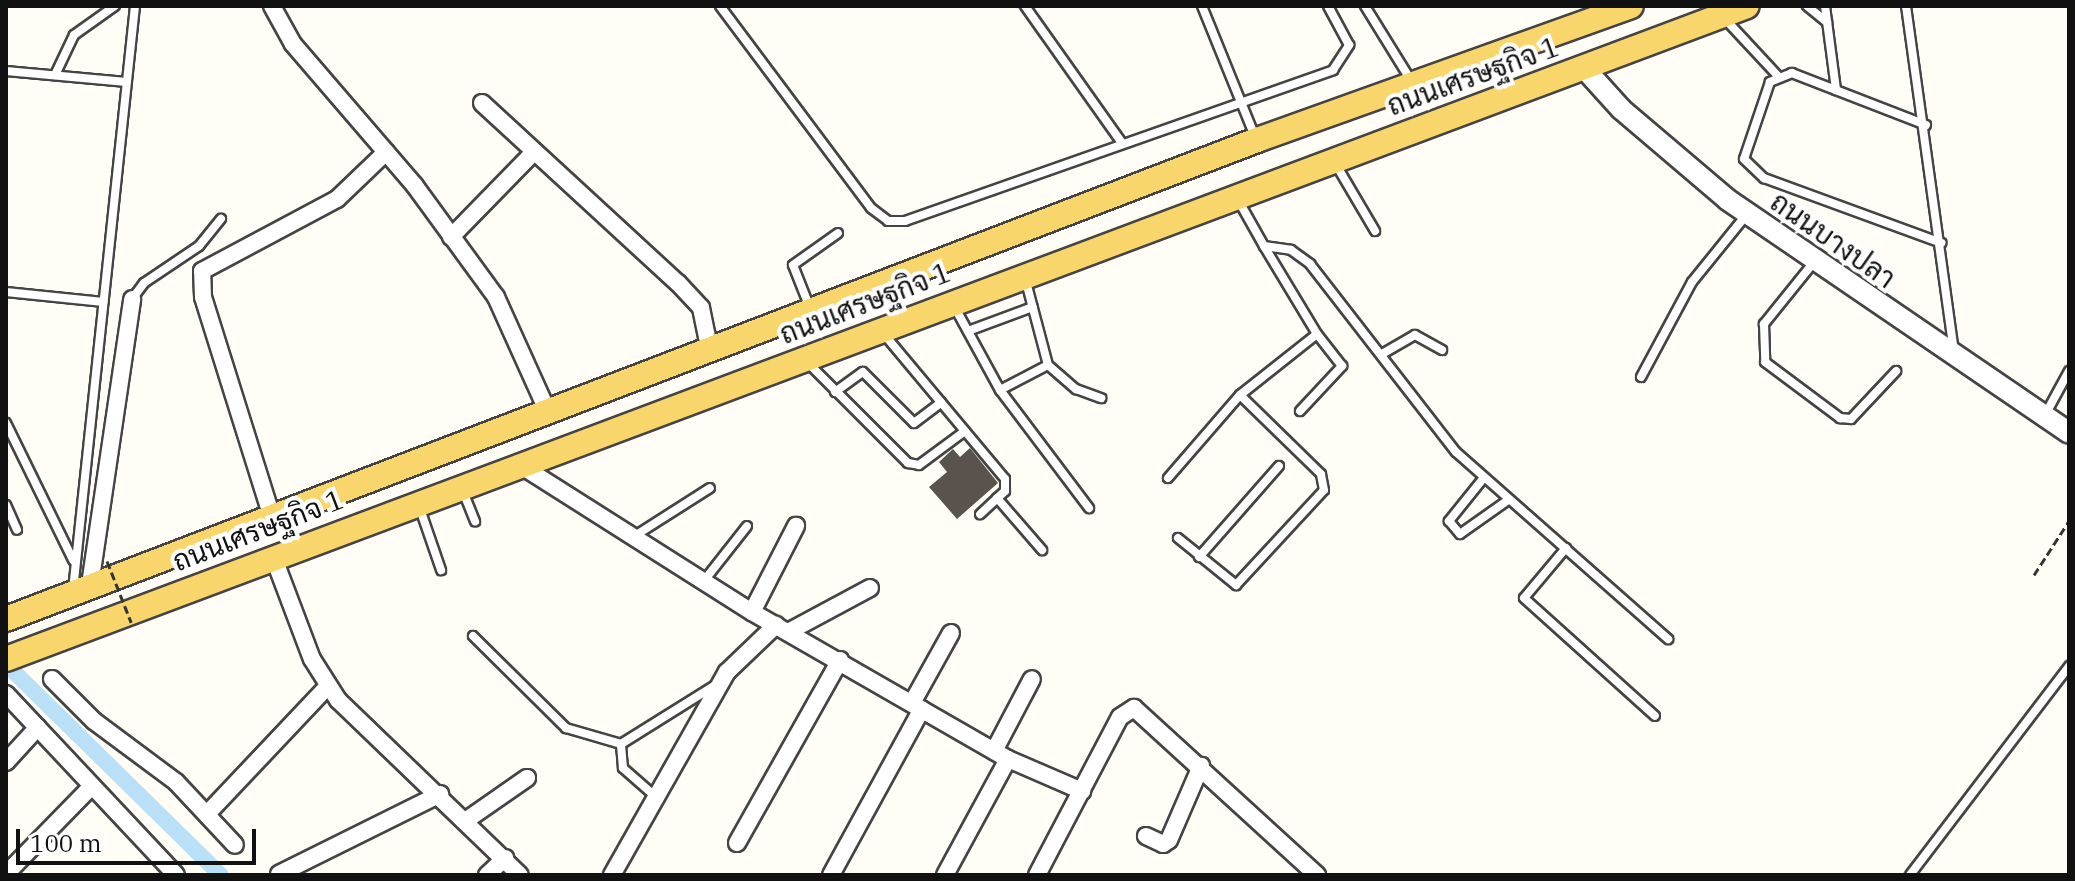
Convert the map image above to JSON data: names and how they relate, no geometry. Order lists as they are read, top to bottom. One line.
{"streets":{"main road":["ถนนเศรษฐกิจ 1"],"street":["ถนนบางปลา"]},"crossings":[["ถนนเศรษฐกิจ 1","ถนนบางปลา"]],"scale_bar":"100 m"}
